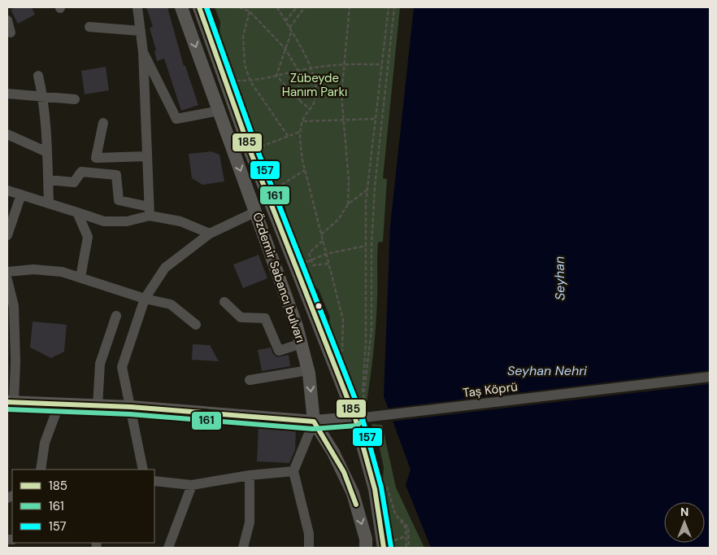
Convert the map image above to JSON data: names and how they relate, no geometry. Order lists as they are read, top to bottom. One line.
{"streets":{"main road":["Özdemir Sabancı bulvarı"],"street":["Taș Köprü"]},"water":["Seyhan","Seyhan Nehri"],"parks":["Zübeyde Hanım Parkı"],"lines":["transit line 185","transit line 161","transit line 157"],"legend":["185","161","157"],"north":"top"}
